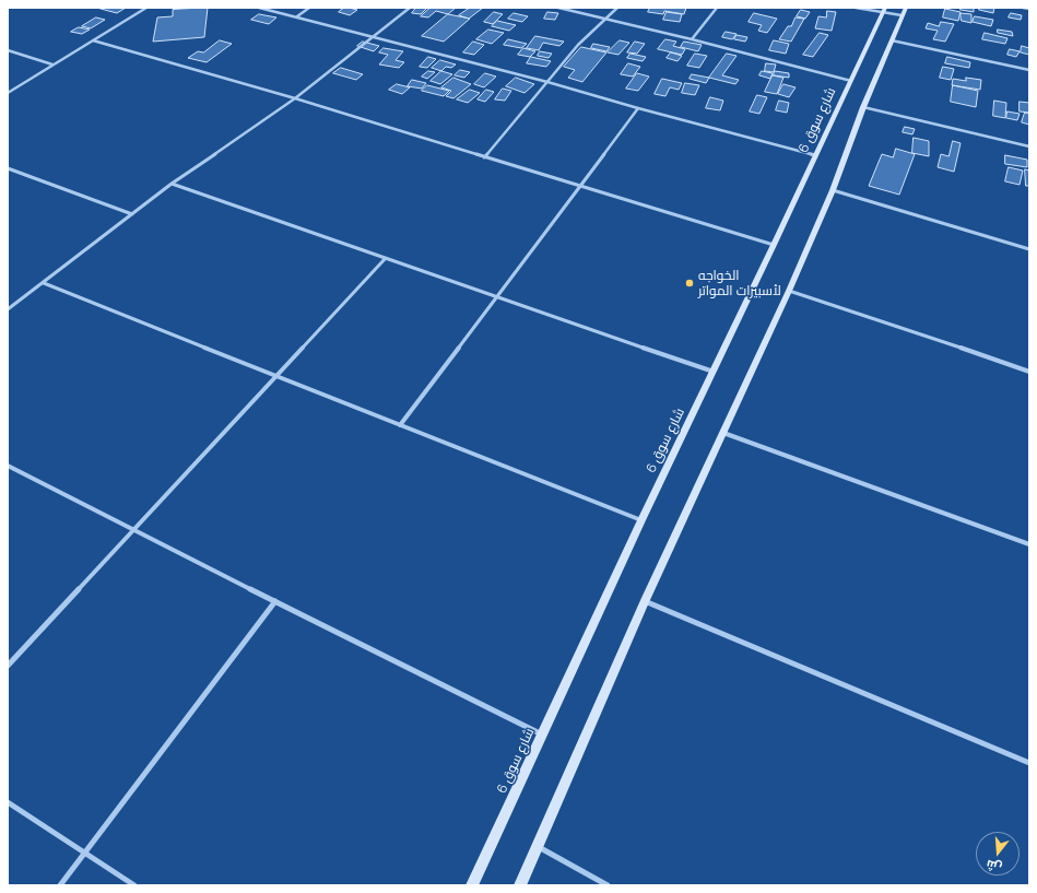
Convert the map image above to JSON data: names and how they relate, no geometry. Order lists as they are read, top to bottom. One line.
{"streets":{"street":["شارع سوق 6"]},"places":["الخواجه لأسبيرات المواتر"],"north":"bottom"}
